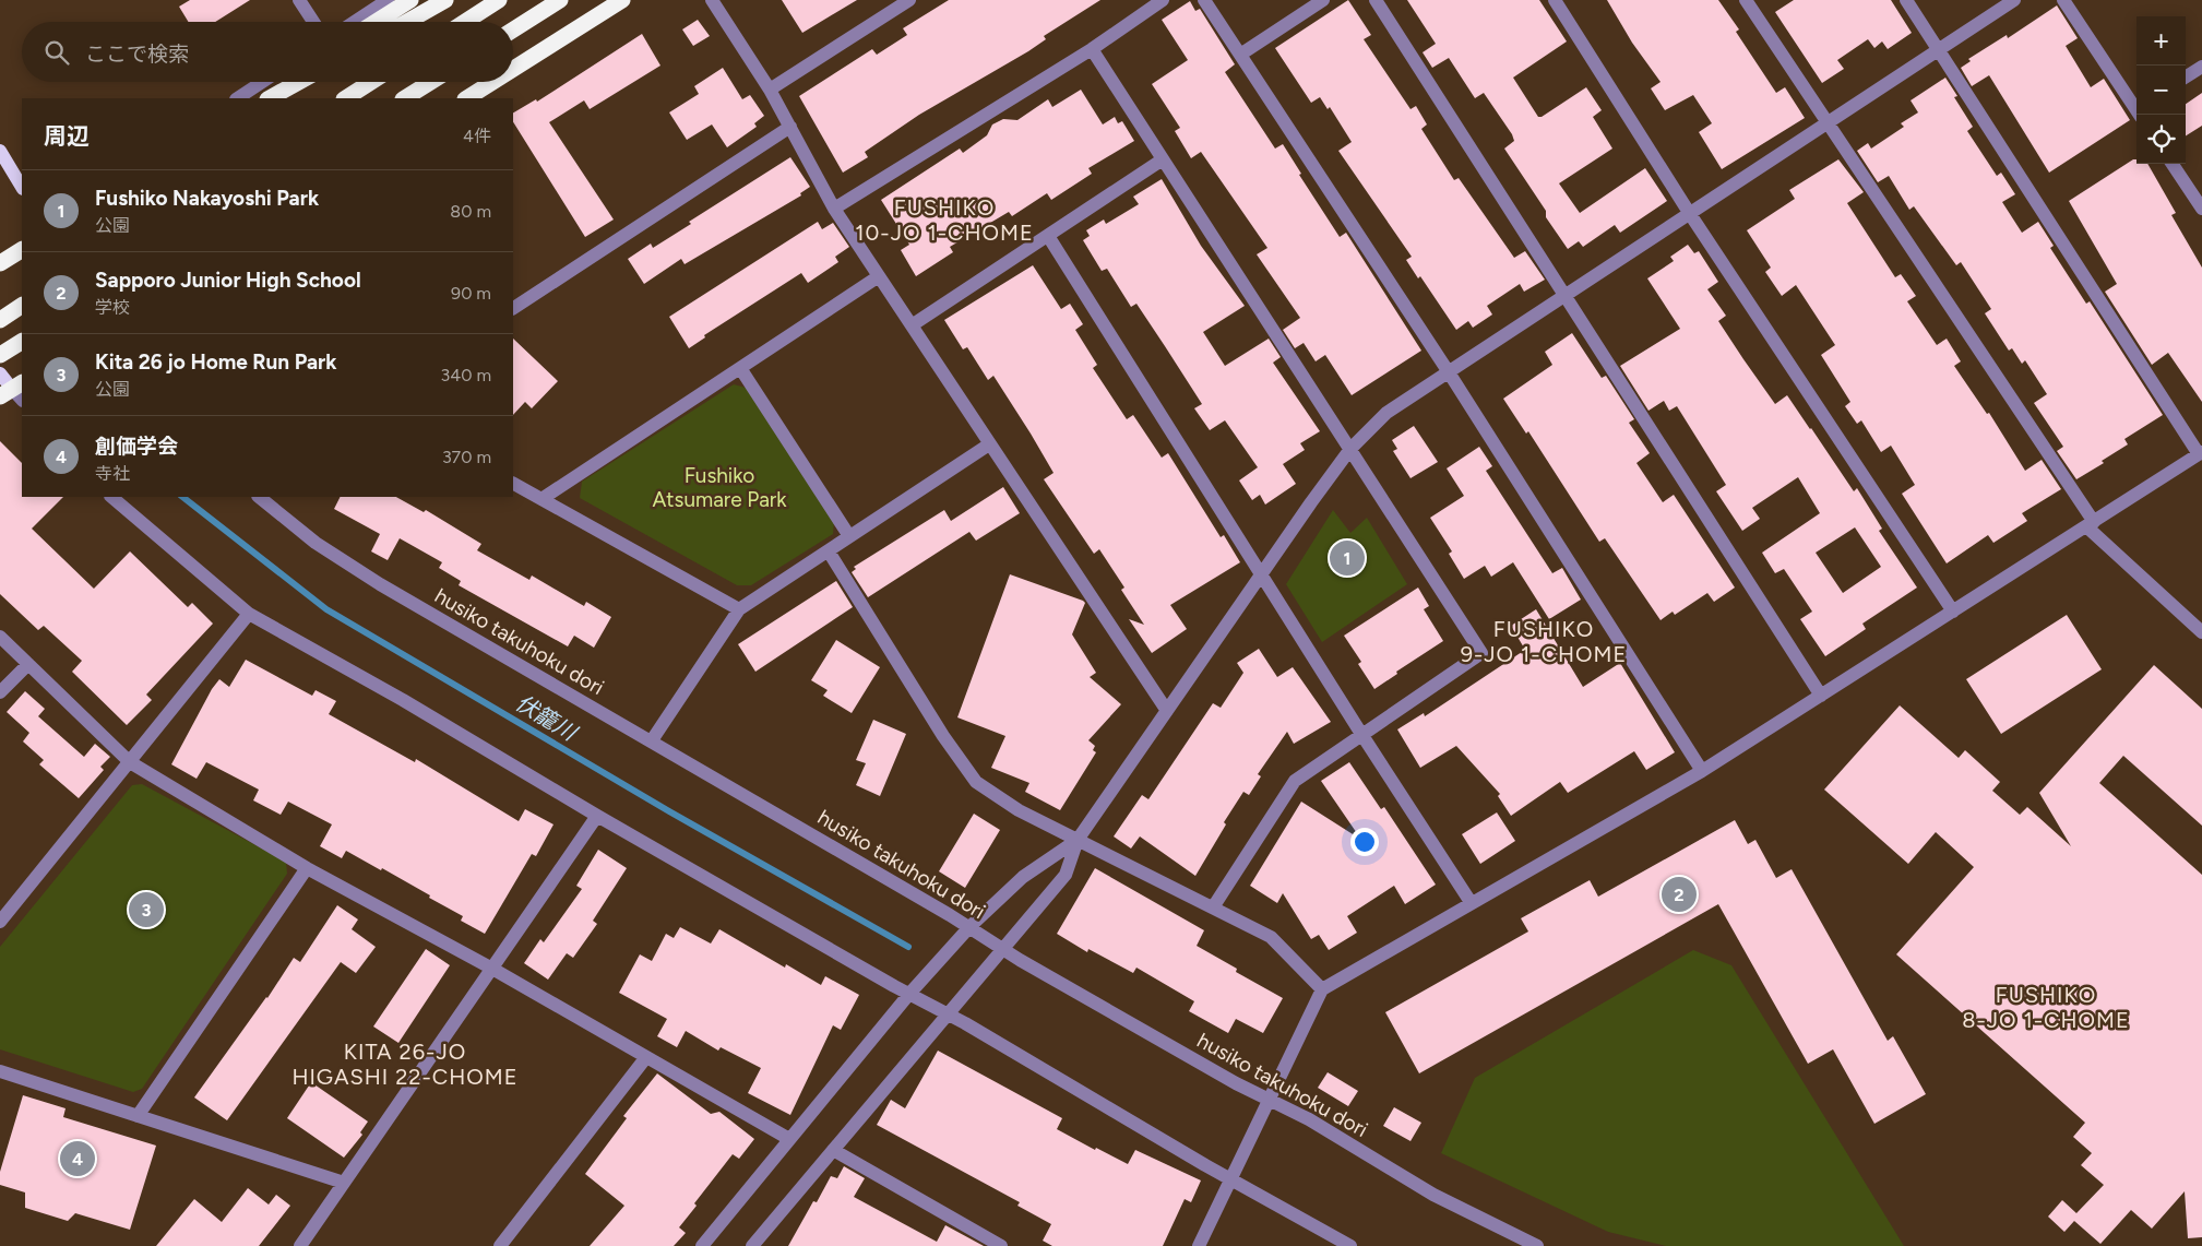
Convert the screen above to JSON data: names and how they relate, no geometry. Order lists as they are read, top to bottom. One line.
{"streets":{"street":["husiko takuhoku dori"]},"districts":["FUSHIKO 10-JO 1-CHOME","FUSHIKO 9-JO 1-CHOME","FUSHIKO 8-JO 1-CHOME","KITA 26-JO HIGASHI 22-CHOME"],"water":["伏籠川"],"parks":["Fushiko Atsumare Park"],"page":{"map_buttons":["+","−"],"search":"ここで検索","heading":["周辺","4件"],"list":[{"mark":"1","name":"Fushiko Nakayoshi Park","note":"公園","value":"80 m"},{"mark":"2","name":"Sapporo Junior High School","note":"学校","value":"90 m"},{"mark":"3","name":"Kita 26 jo Home Run Park","note":"公園","value":"340 m"},{"mark":"4","name":"創価学会","note":"寺社","value":"370 m"}],"pins":["1","2","3","4"]}}
